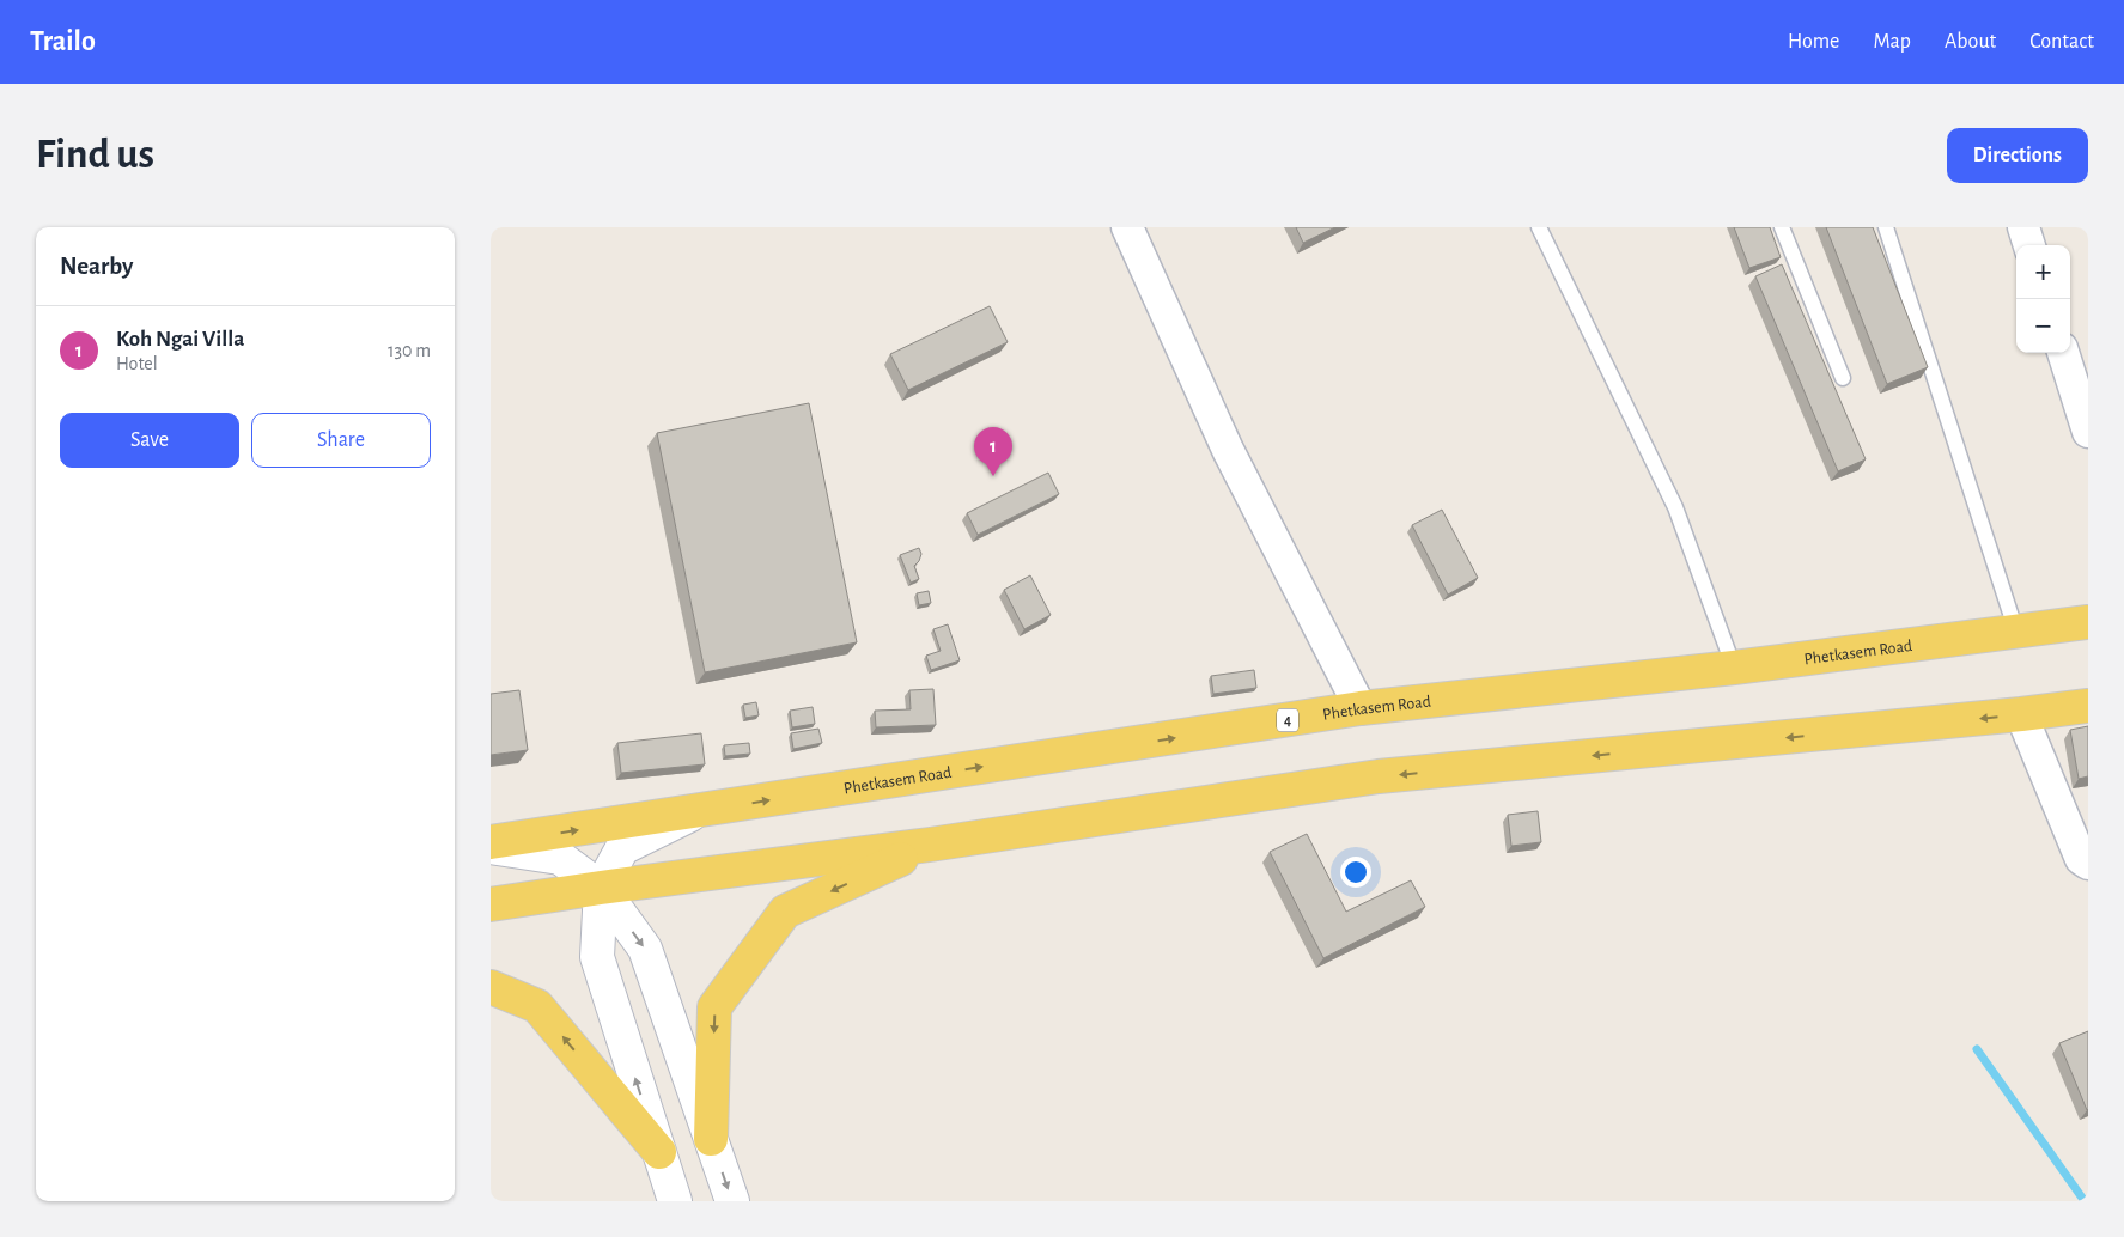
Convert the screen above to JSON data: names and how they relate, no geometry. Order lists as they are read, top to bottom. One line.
{"streets":{"main road":["Phetkasem Road","4"]},"page":{"header":"Trailo","nav":["Home","Map","About","Contact"],"buttons":["Directions",["Save","Share"]],"title":"Find us","heading":"Nearby","map_buttons":["+","−"],"list":[{"mark":"1","name":"Koh Ngai Villa","note":"Hotel","value":"130 m"}],"pins":"1"}}
